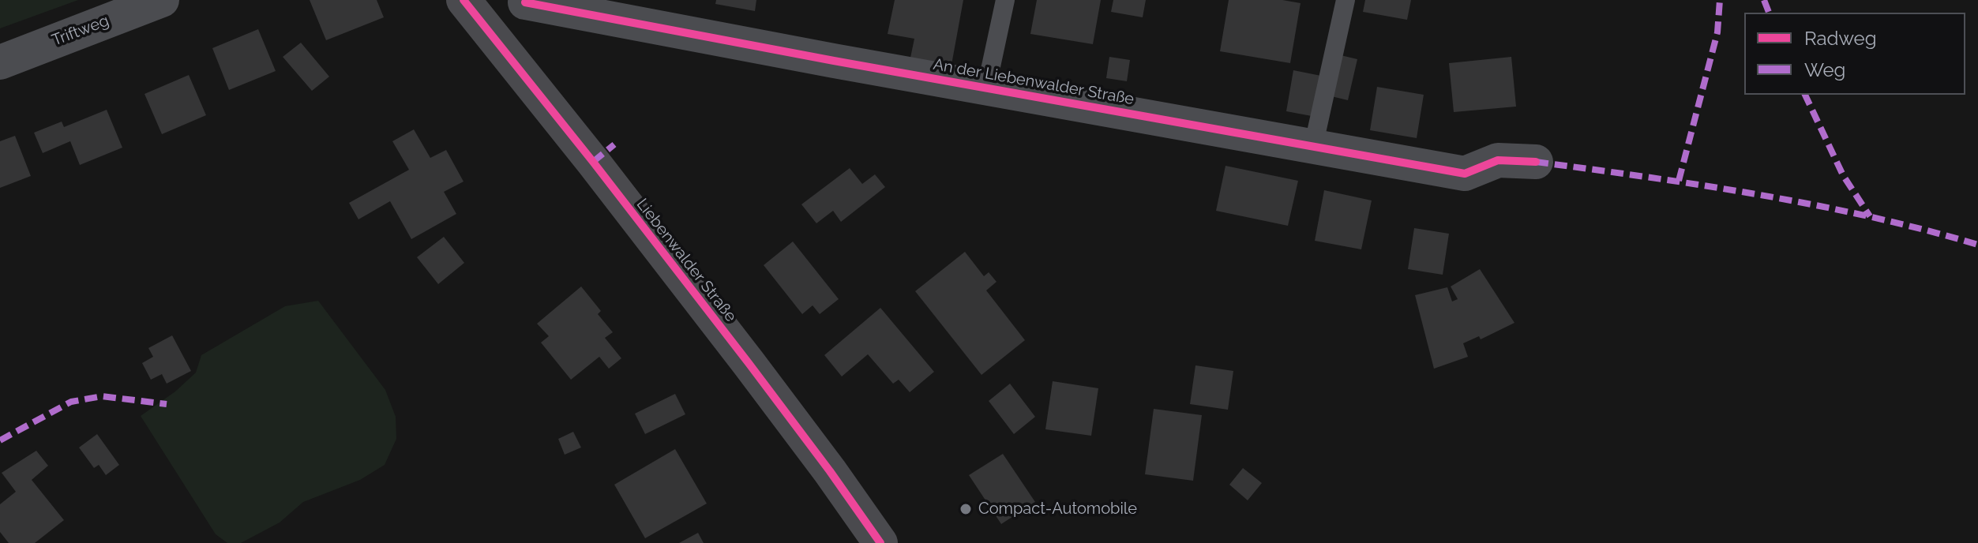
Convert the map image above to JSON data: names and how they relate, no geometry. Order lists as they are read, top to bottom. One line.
{"streets":{"main road":["Liebenwalder Straße"],"street":["Triftweg","An der Liebenwalder Straße"]},"places":["Compact-Automobile"],"legend":["Radweg","Weg"]}
